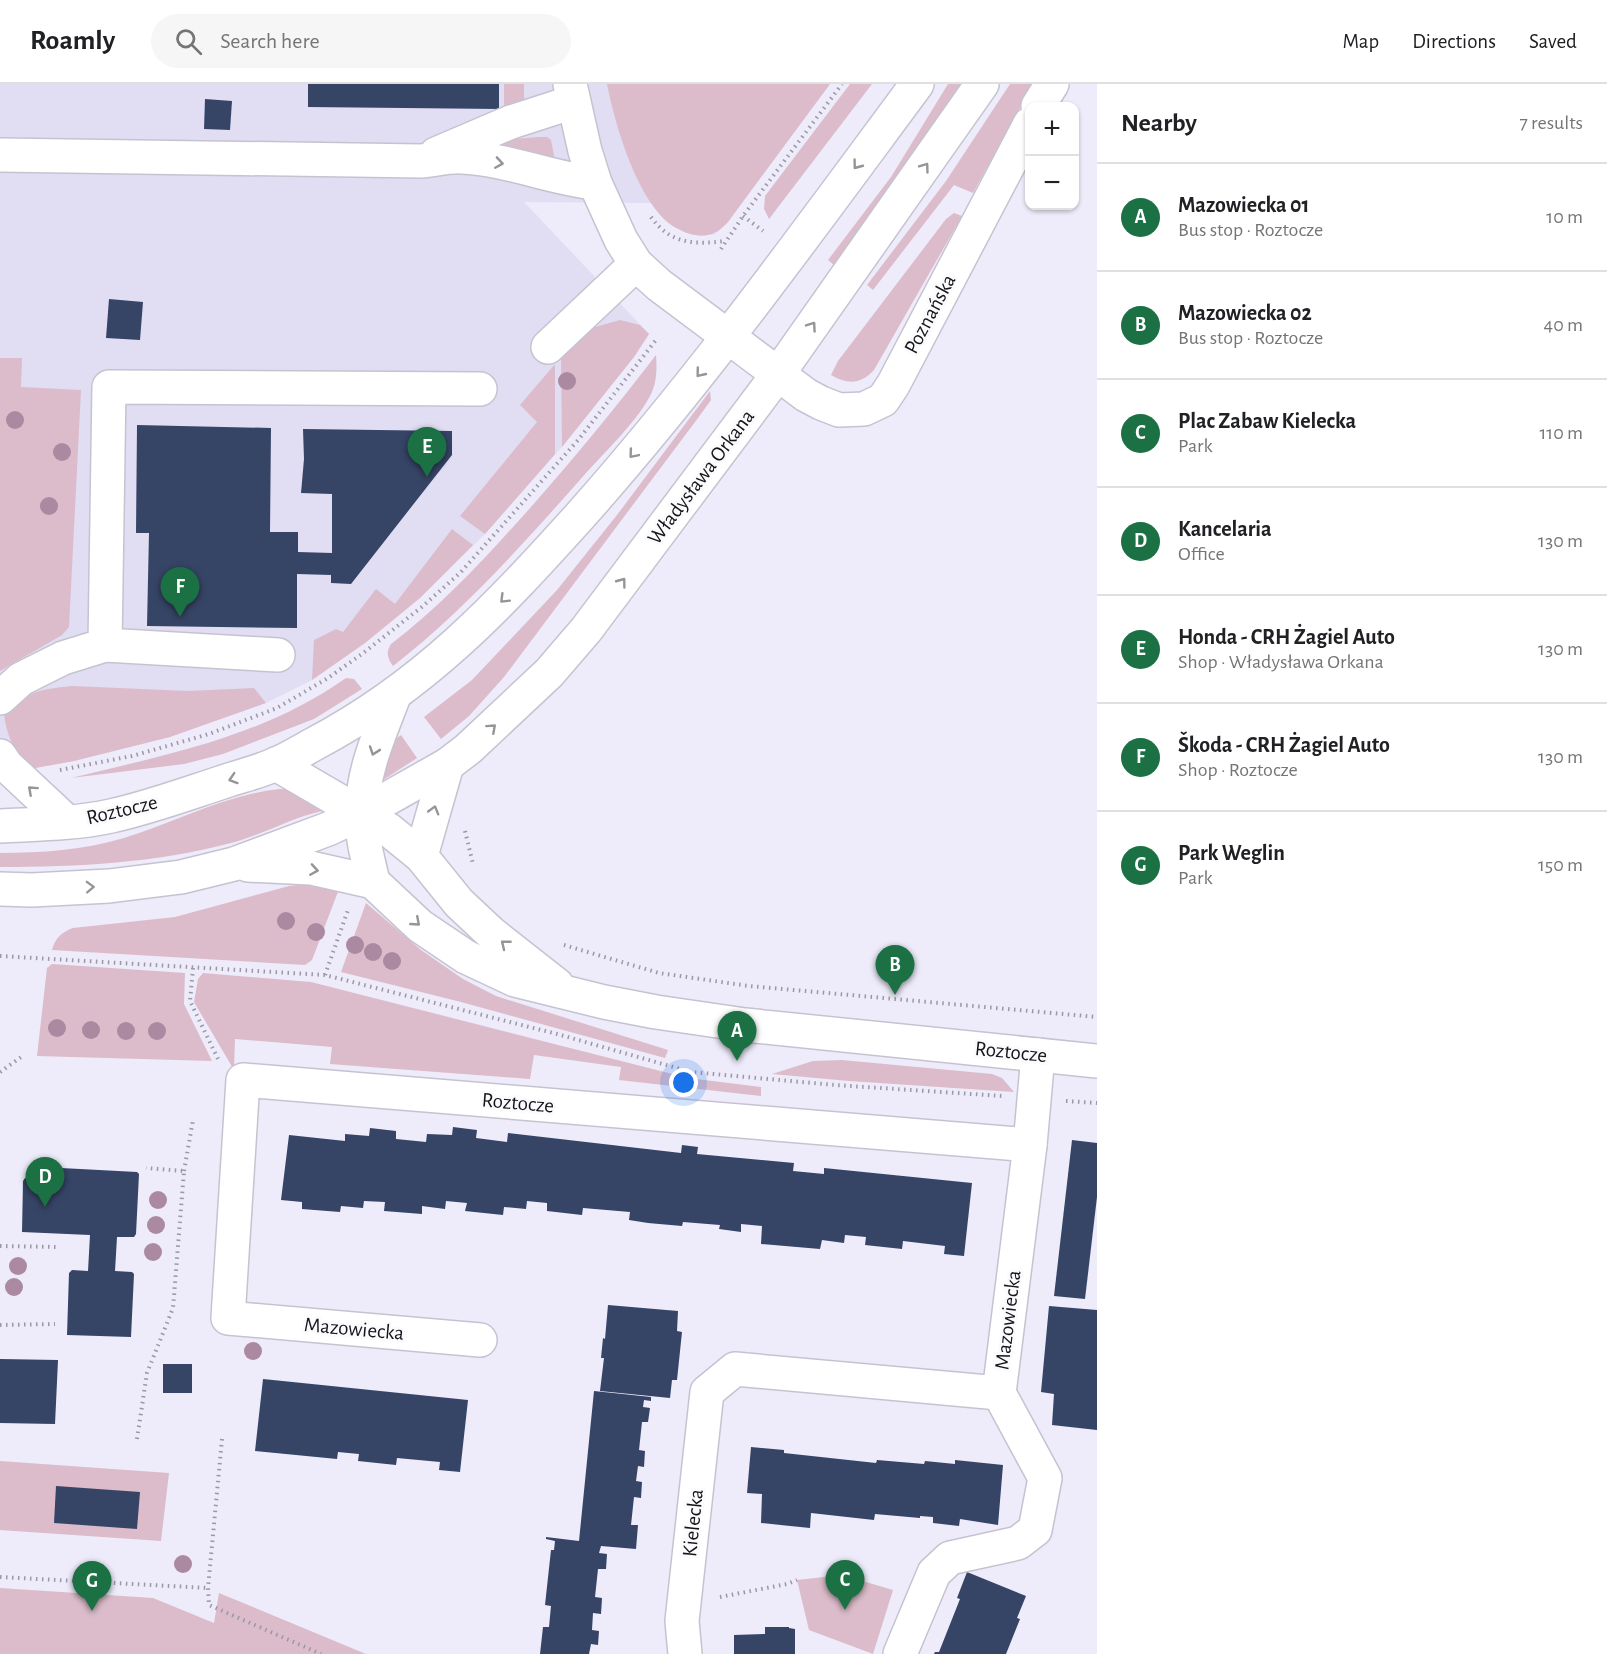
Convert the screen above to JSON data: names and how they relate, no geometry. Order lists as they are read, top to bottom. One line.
{"streets":{"street":["Poznańska","Władysława Orkana","Roztocze","Mazowiecka","Kielecka"]},"crossings":[["Poznańska","Władysława Orkana"],["Władysława Orkana","Roztocze"],["Roztocze","Mazowiecka"],["Mazowiecka","Kielecka"]],"page":{"header":"Roamly","search":"Search here","nav":["Map","Directions","Saved"],"heading":["Nearby","7 results"],"map_buttons":["+","−"],"list":[{"mark":"A","name":"Mazowiecka 01","note":"Bus stop · Roztocze","value":"10 m"},{"mark":"B","name":"Mazowiecka 02","note":"Bus stop · Roztocze","value":"40 m"},{"mark":"C","name":"Plac Zabaw Kielecka","note":"Park","value":"110 m"},{"mark":"D","name":"Kancelaria","note":"Office","value":"130 m"},{"mark":"E","name":"Honda - CRH Żagiel Auto","note":"Shop · Władysława Orkana","value":"130 m"},{"mark":"F","name":"Škoda - CRH Żagiel Auto","note":"Shop · Roztocze","value":"130 m"},{"mark":"G","name":"Park Weglin","note":"Park","value":"150 m"}],"pins":["E","F","B","A","D","C","G"]}}
